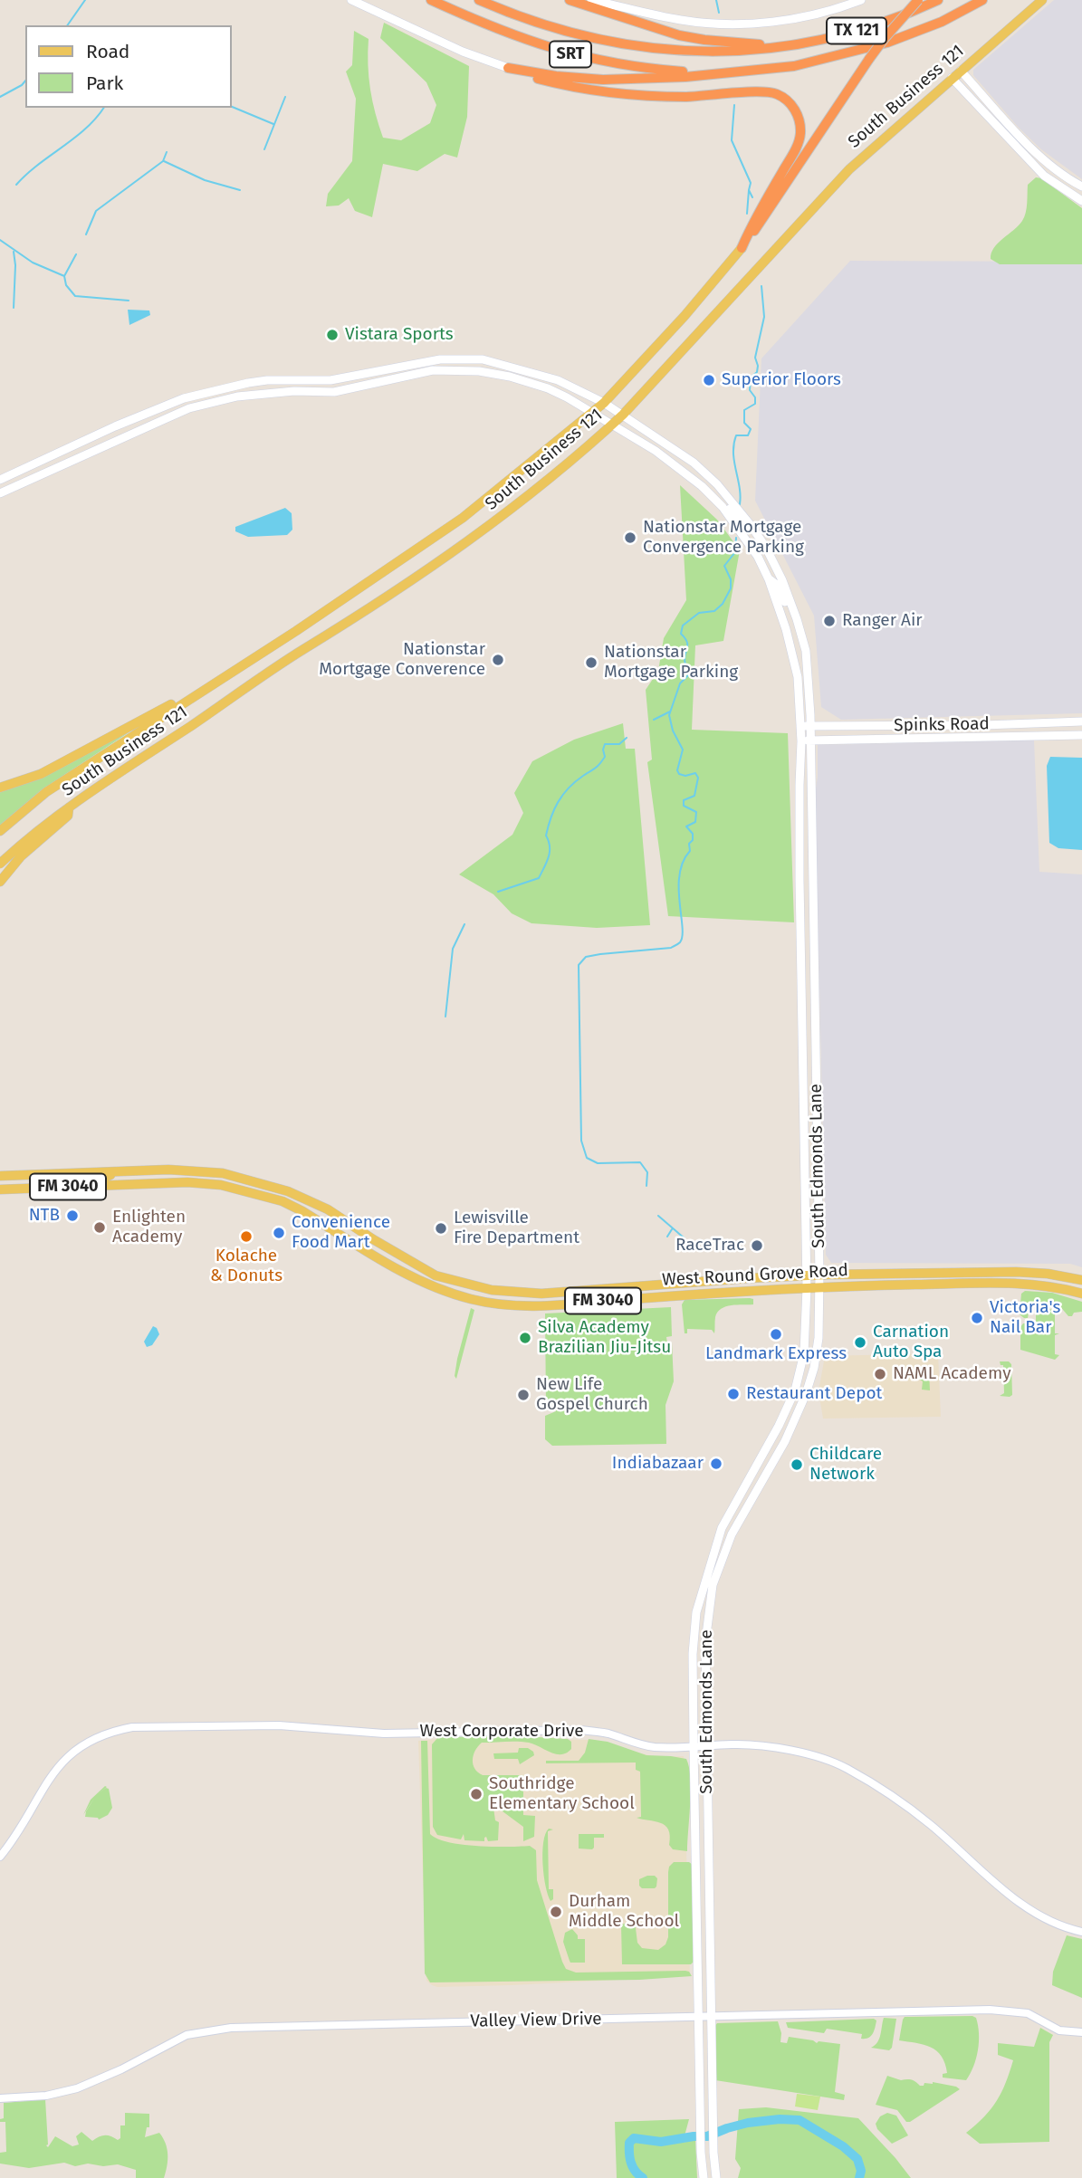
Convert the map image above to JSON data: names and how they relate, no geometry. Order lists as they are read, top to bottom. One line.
{"streets":{"highway":["TX 121","SRT"],"main road":["South Business 121","Spinks Road","South Edmonds Lane","FM 3040","West Round Grove Road"],"street":["West Corporate Drive","Valley View Drive"]},"crossings":[["TX 121","SRT"],["South Business 121","South Edmonds Lane"],["Spinks Road","South Edmonds Lane"],["South Edmonds Lane","West Round Grove Road"],["South Edmonds Lane","West Corporate Drive"],["South Edmonds Lane","Valley View Drive"]],"places":["Vistara Sports","Superior Floors","Nationstar Mortgage Convergence Parking","Ranger Air","Nationstar Mortgage Converence","Nationstar Mortgage Parking","NTB","Enlighten Academy","Lewisville Fire Department","Convenience Food Mart","Kolache & Donuts","RaceTrac","Victoria's Nail Bar","Landmark Express","Silva Academy Brazilian Jiu-Jitsu","Carnation Auto Spa","NAML Academy","Restaurant Depot","New Life Gospel Church","Indiabazaar","Childcare Network","Southridge Elementary School","Durham Middle School"],"legend":["Road","Park"]}
